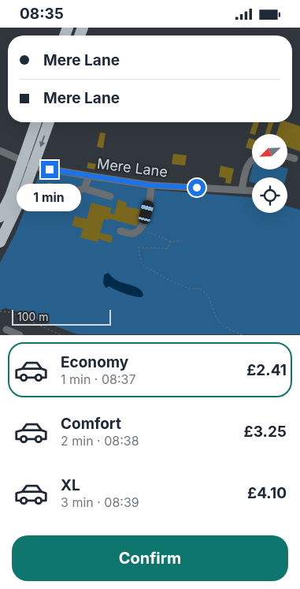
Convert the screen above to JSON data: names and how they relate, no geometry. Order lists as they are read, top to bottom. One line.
{"streets":{"street":["Mere Lane"]},"scale_bar":"100 m","north":"bottom left","page":{"status":"08:35","banner":["Mere Lane","Mere Lane"],"bubble":"1 min","scale":"100 m","list":[{"name":"Economy","note":"1 min · 08:37","value":"£2.41"},{"name":"Comfort","note":"2 min · 08:38","value":"£3.25"},{"name":"XL","note":"3 min · 08:39","value":"£4.10"}],"buttons":"Confirm"}}
